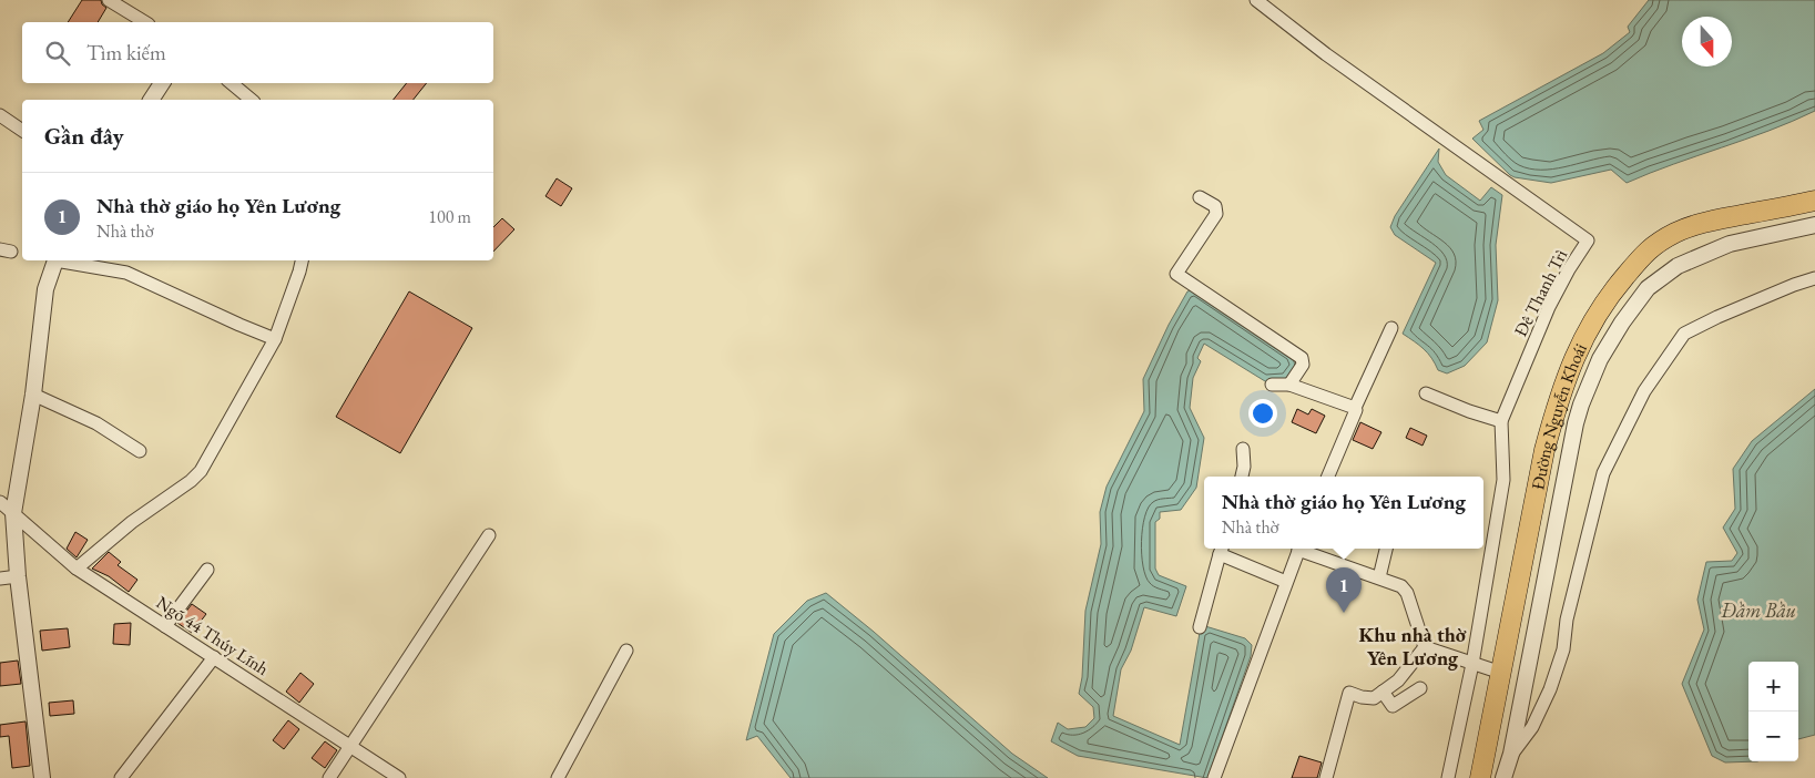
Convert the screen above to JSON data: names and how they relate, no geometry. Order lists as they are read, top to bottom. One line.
{"streets":{"main road":["Đường Nguyễn Khoái"],"street":["Đê Thanh Trì","Ngõ 44 Thúy Lĩnh"]},"districts":["Khu nhà thờ Yên Lương"],"water":["Đầm Bầu"],"north":"bottom","page":{"search":"Tìm kiếm","heading":"Gần đây","list":[{"mark":"1","name":"Nhà thờ giáo họ Yên Lương","note":"Nhà thờ","value":"100 m"}],"popup":["Nhà thờ giáo họ Yên Lương","Nhà thờ"],"pins":"1","map_buttons":["+","−"]}}
